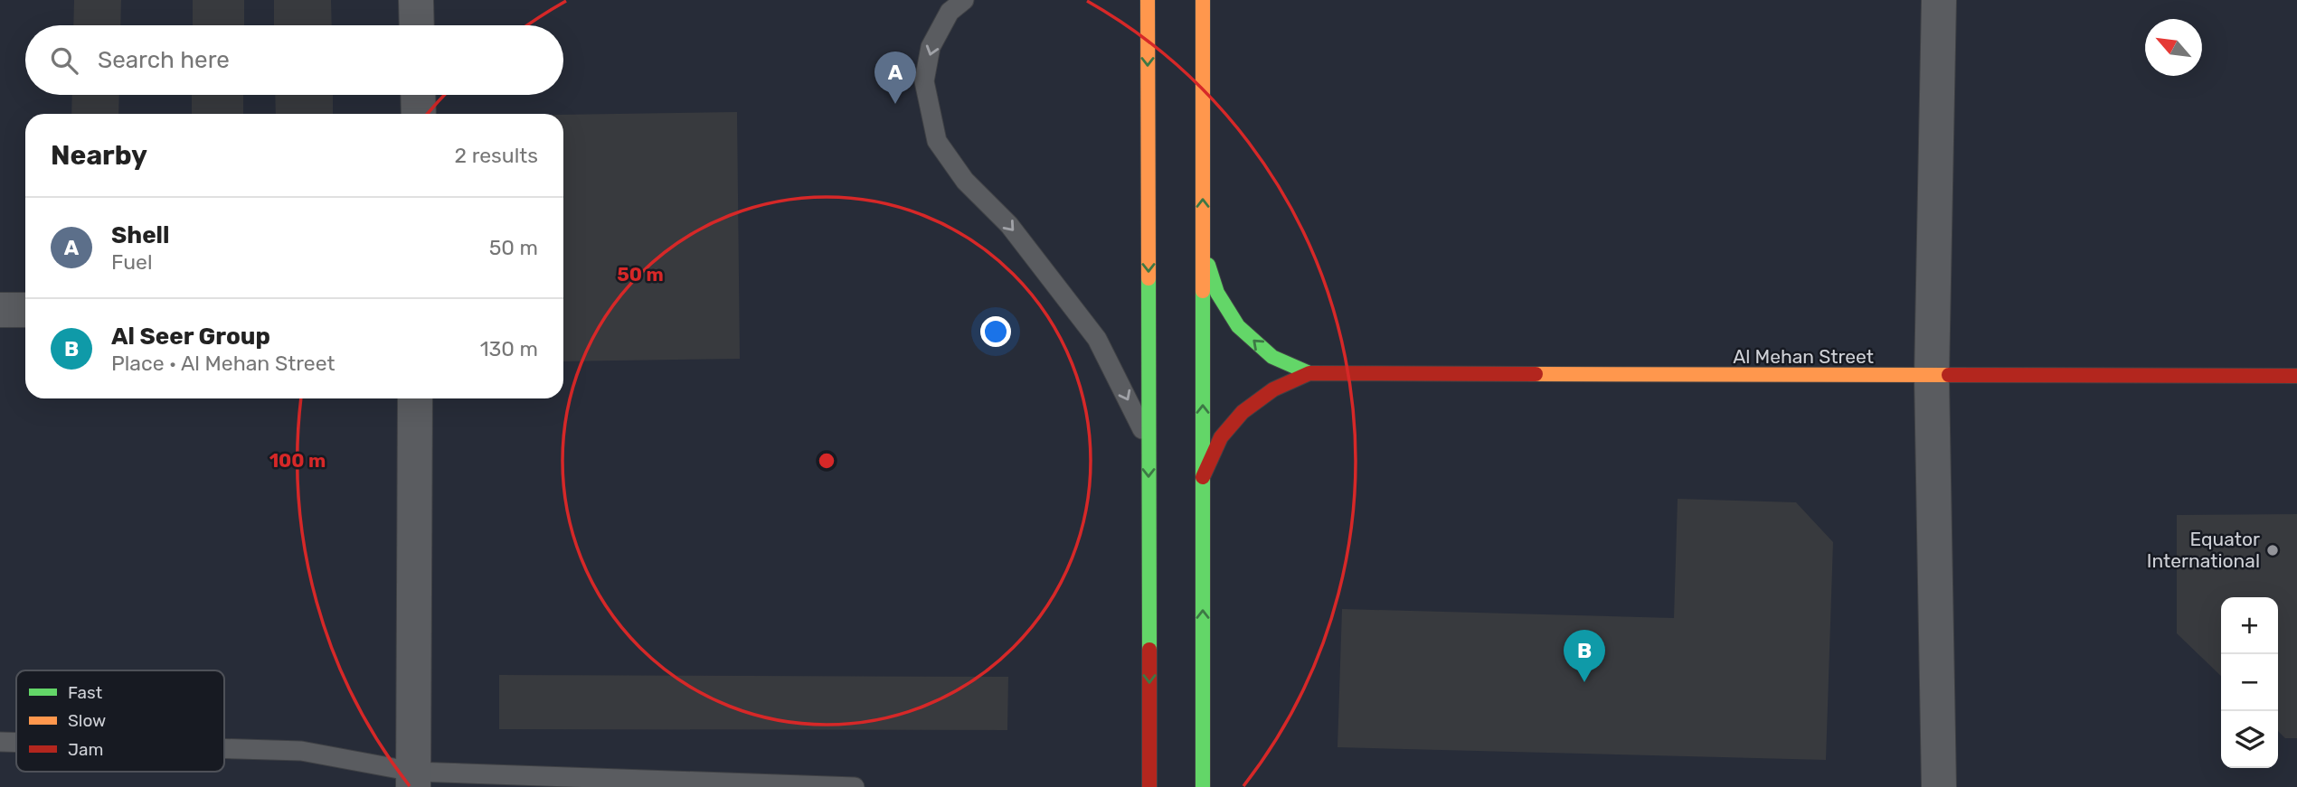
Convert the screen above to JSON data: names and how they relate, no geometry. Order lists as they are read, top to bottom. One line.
{"streets":{"street":["Al Mehan Street"]},"places":["Equator International"],"legend":["Fast","Slow","Jam"],"north":"top left","page":{"search":"Search here","pins":["A","B"],"heading":["Nearby","2 results"],"list":[{"mark":"A","name":"Shell","note":"Fuel","value":"50 m"},{"mark":"B","name":"Al Seer Group","note":"Place · Al Mehan Street","value":"130 m"}],"map_buttons":["+","−"]},"rings":["50 m","100 m"]}
